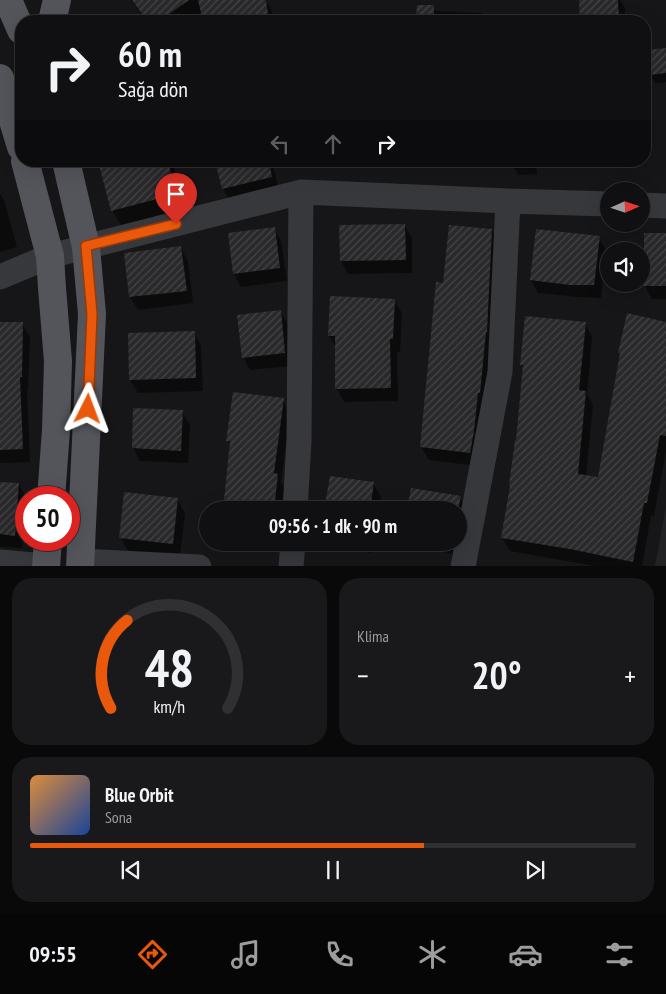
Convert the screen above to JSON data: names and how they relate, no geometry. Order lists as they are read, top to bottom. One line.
{"north":"right","page":{"turn":["60 m","Sağa dön"],"limit":"50","trip":"09:56 · 1 dk · 90 m","tile":"Klima","heat":["−","20°","+"],"song":["Blue Orbit","Sona"],"tabs":"09:55","gauge":["48","km/h"]}}
